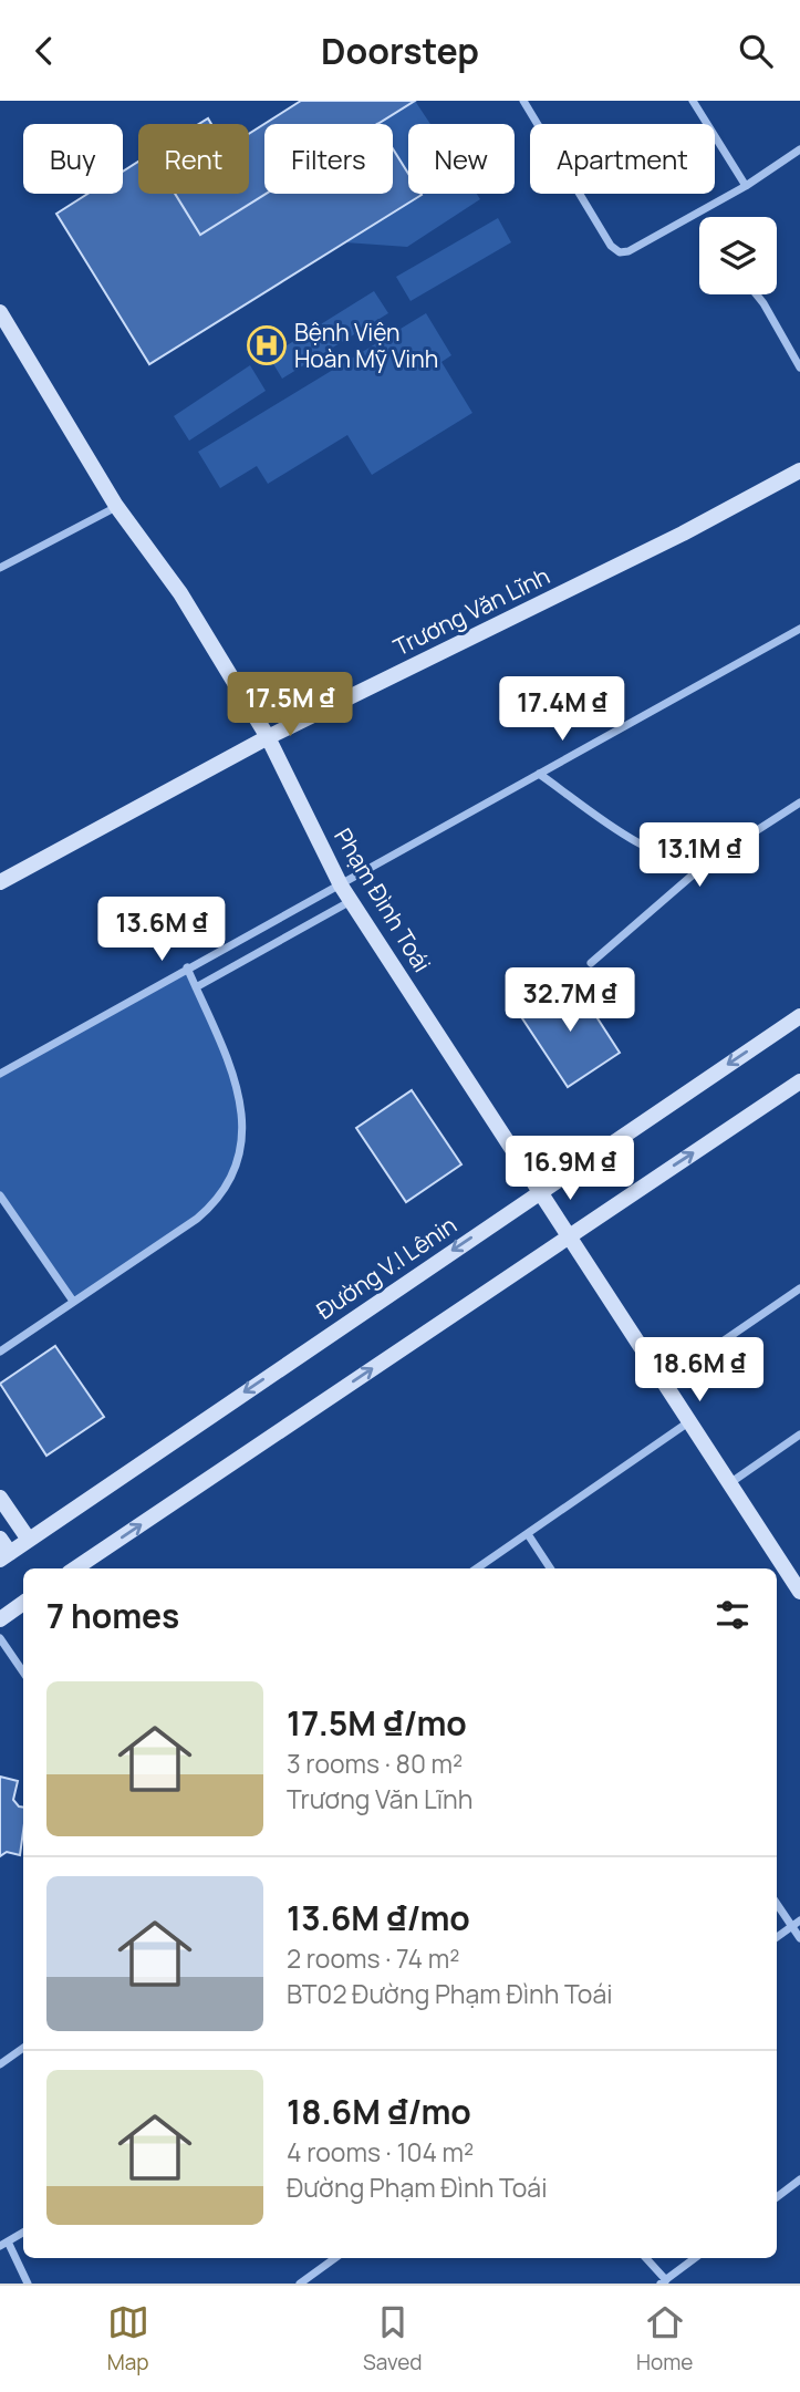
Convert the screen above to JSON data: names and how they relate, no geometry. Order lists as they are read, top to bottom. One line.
{"streets":{"street":["Trương Văn Lĩnh","Phạm Đình Toái","Đường V.I Lênin"]},"crossings":[["Trương Văn Lĩnh","Phạm Đình Toái"],["Phạm Đình Toái","Đường V.I Lênin"]],"places":{"hospital":["Bệnh Viện Hoàn Mỹ Vinh"]},"page":{"header":"Doorstep","chip":["Buy","Rent","Filters","New","Apartment"],"price":["17.5M ₫","17.4M ₫","13.1M ₫","13.6M ₫","32.7M ₫","16.9M ₫","18.6M ₫"],"heading":"7 homes","list":[{"name":"17.5M ₫/mo","note":"3 rooms · 80 m² · Trương Văn Lĩnh"},{"name":"13.6M ₫/mo","note":"2 rooms · 74 m² · BT02 Đường Phạm Đình Toái"},{"name":"18.6M ₫/mo","note":"4 rooms · 104 m² · Đường Phạm Đình Toái"}],"tabs":["Map","Saved","Home"]}}
